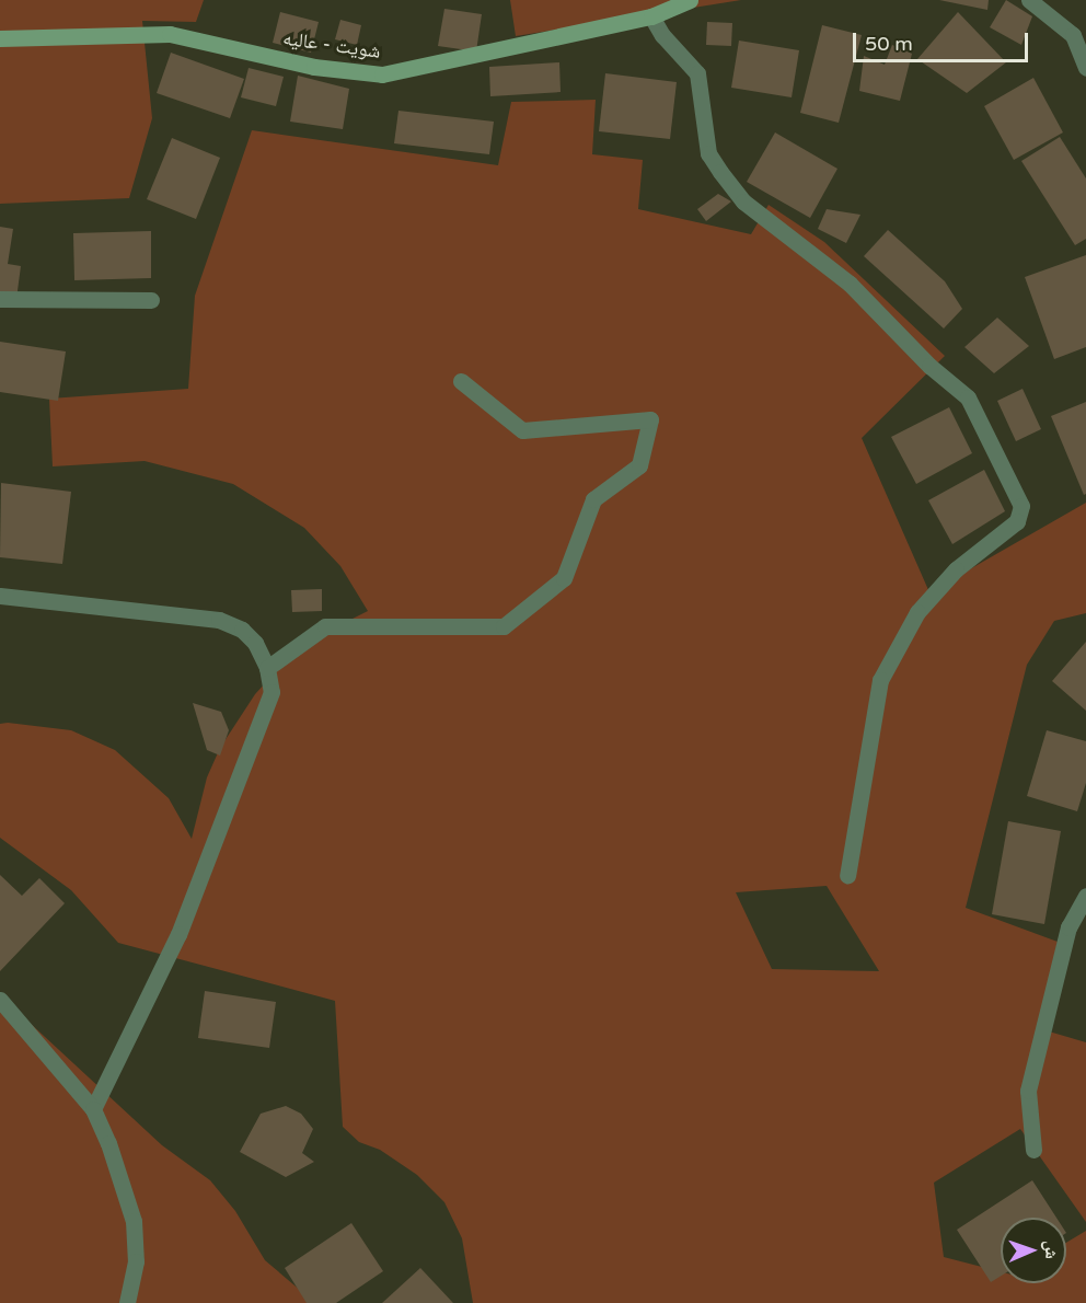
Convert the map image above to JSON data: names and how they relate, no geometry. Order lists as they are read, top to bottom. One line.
{"streets":{"street":["شويت - عاليه"]},"scale_bar":"50 m","north":"right"}
